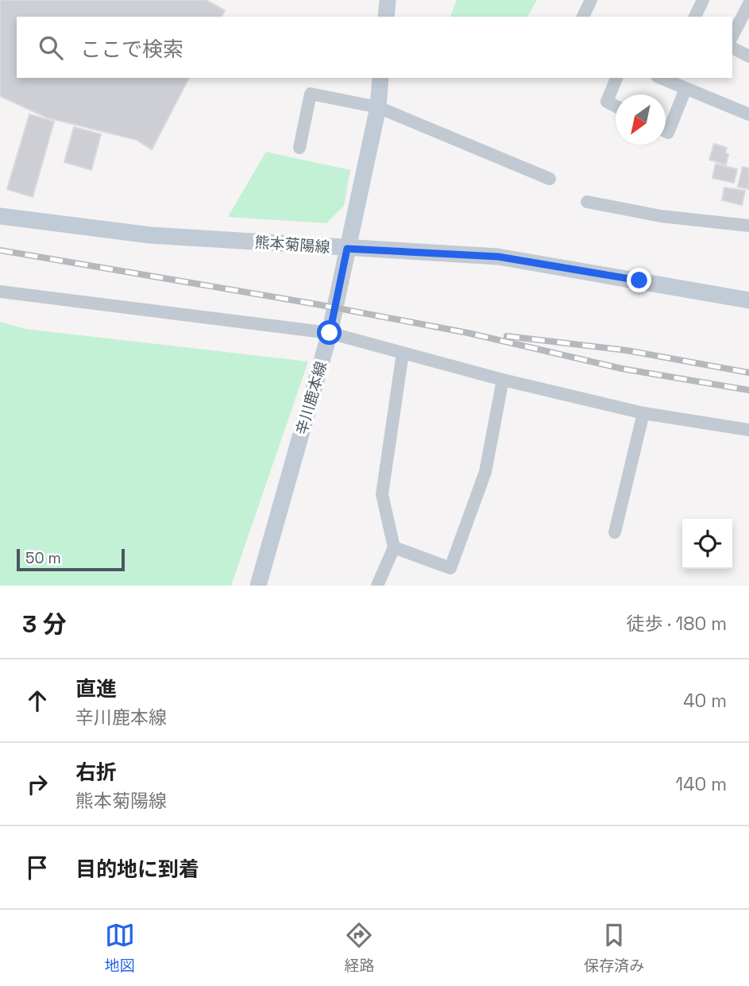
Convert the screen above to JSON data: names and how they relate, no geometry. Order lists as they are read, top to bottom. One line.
{"streets":{"main road":["熊本菊陽線","辛川鹿本線"]},"crossings":[["熊本菊陽線","辛川鹿本線"]],"scale_bar":"50 m","north":"bottom left","page":{"search":"ここで検索","scale":"50 m","heading":["3 分","徒歩 · 180 m"],"list":[["直進","辛川鹿本線","40 m"],["右折","熊本菊陽線","140 m"],"目的地に到着"],"nav":["地図","経路","保存済み"]}}
